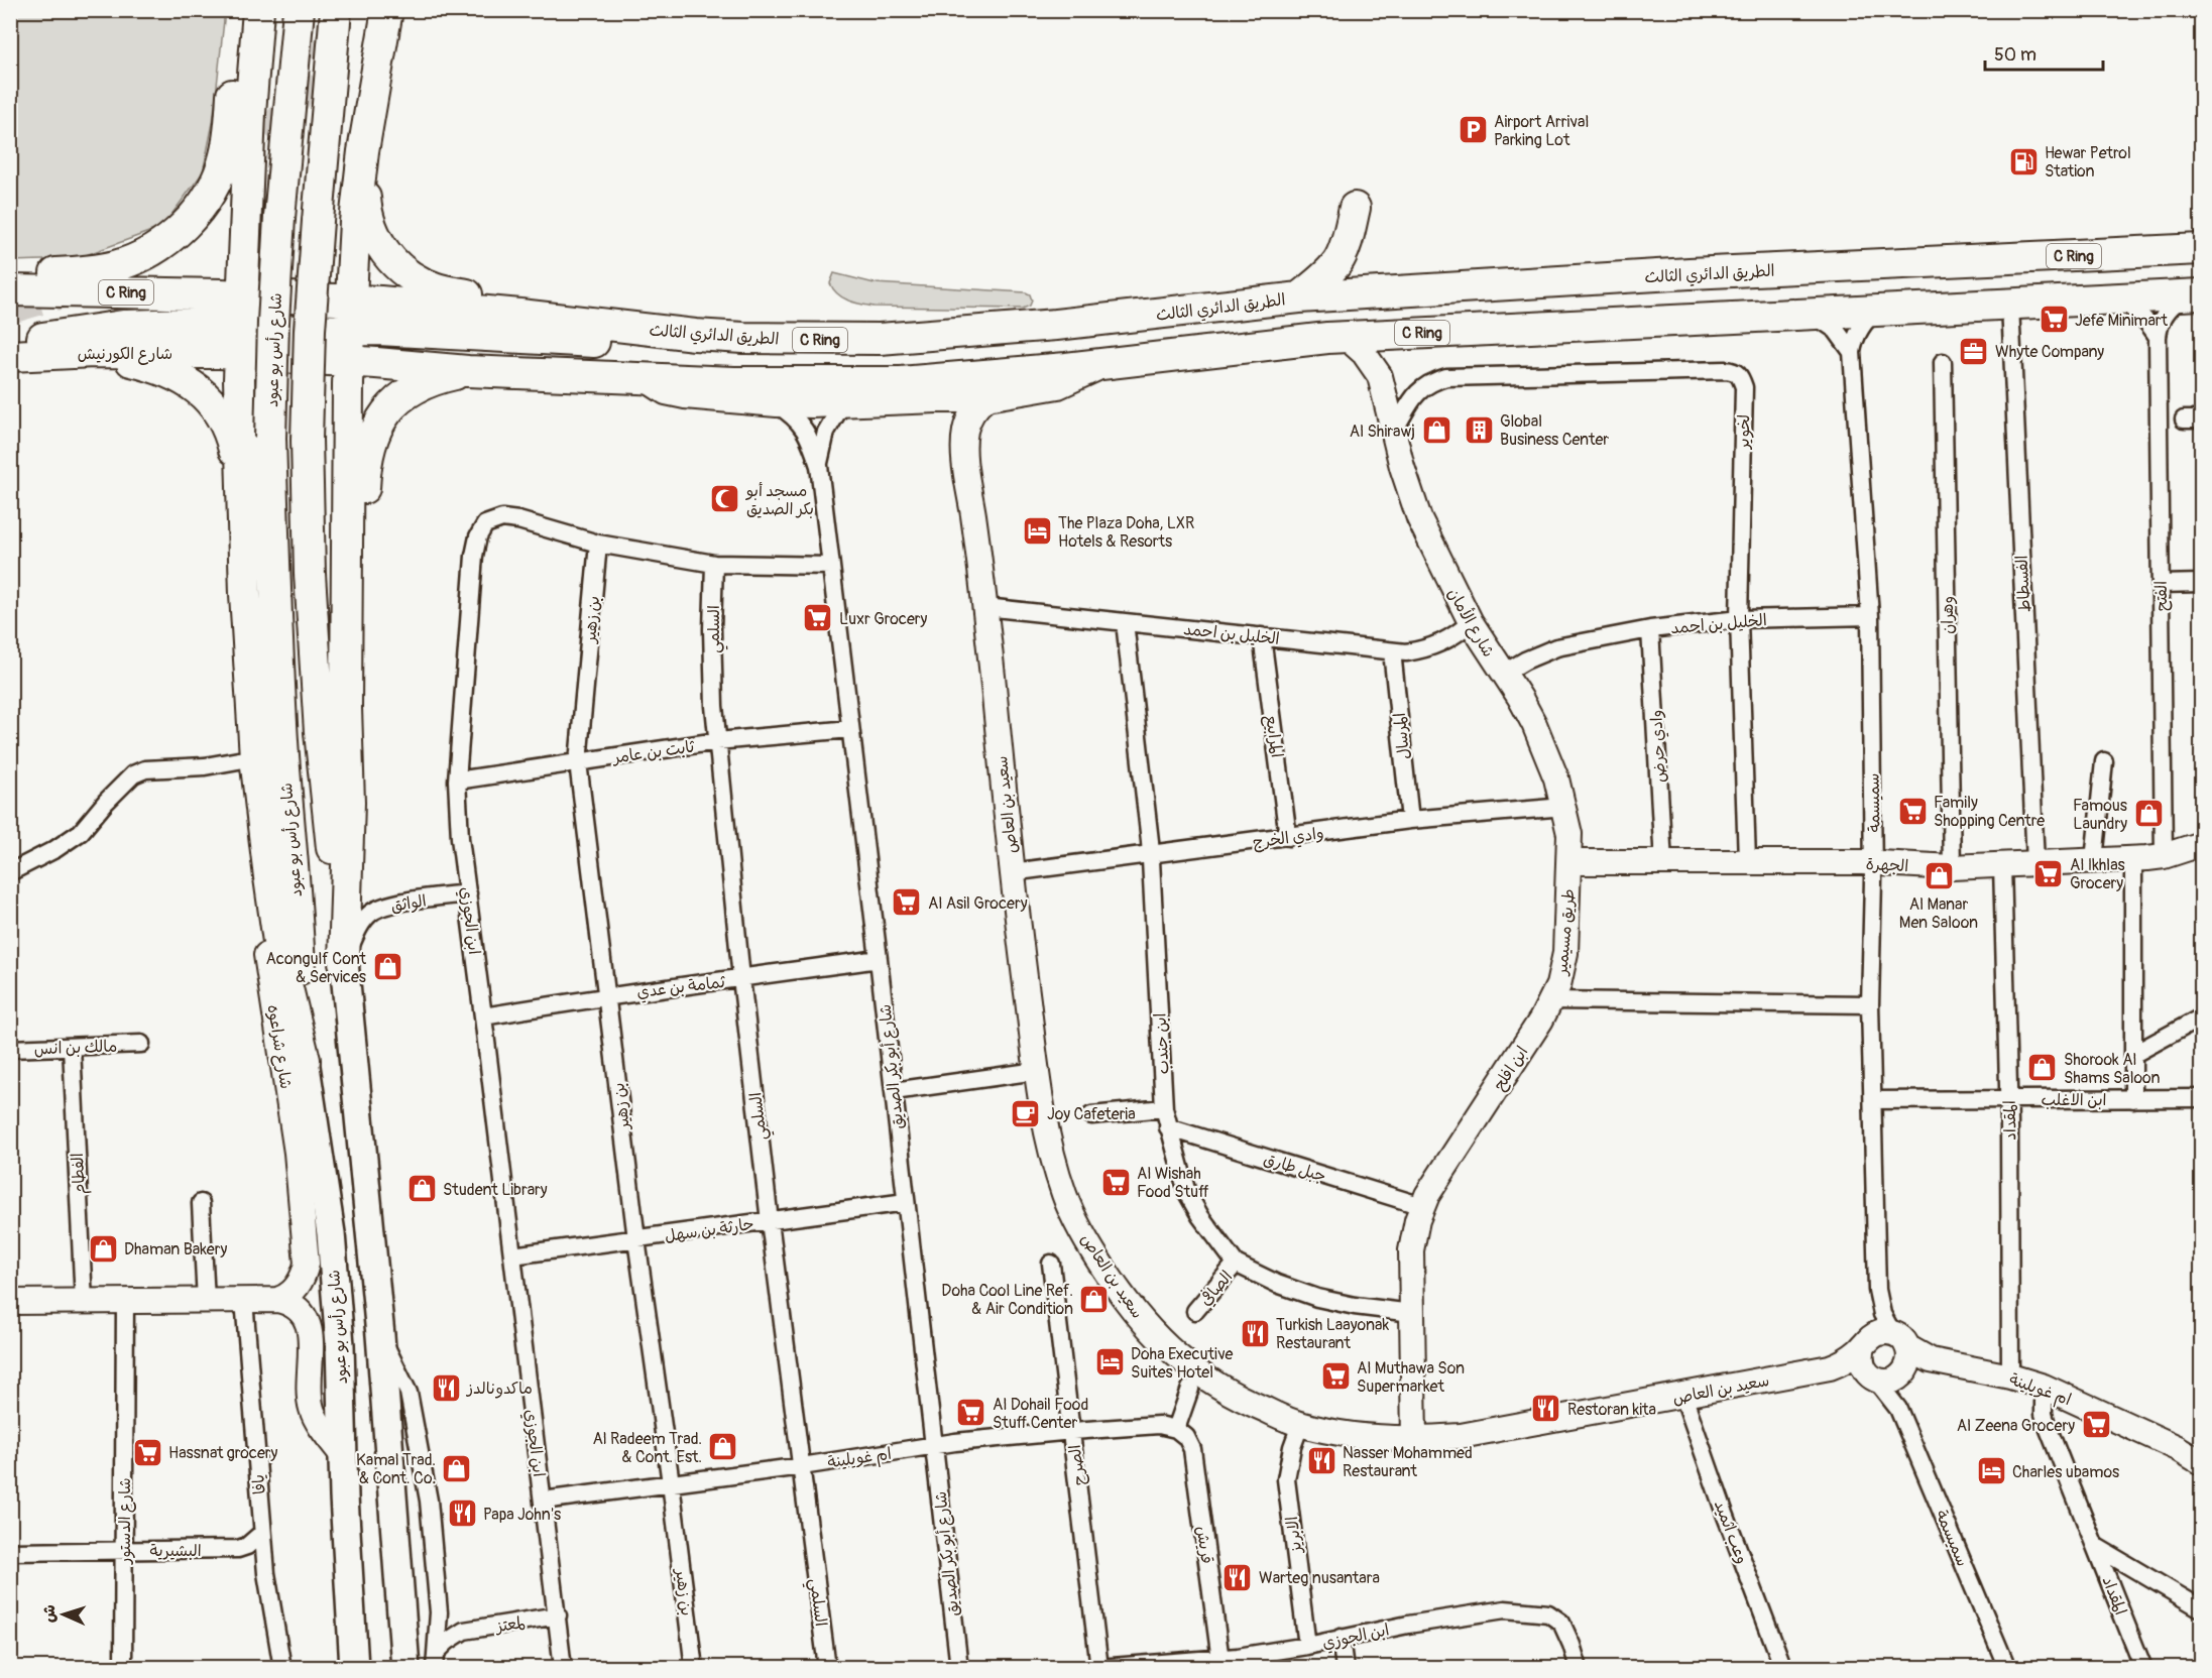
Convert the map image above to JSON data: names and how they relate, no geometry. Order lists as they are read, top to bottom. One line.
{"streets":{"highway":["C Ring","الطريق الدائري الثالث","شارع رأس بو عبود","شارع الكورنيش"],"street":["لخوير","الفسطاط","الفتح","وهران","بن زهير","شارع الأمان","الخليل بن احمد","السلمي","المرابيع","المرسال","وادي حرض","ثابت بن عامر","سميسمة","سعيد بن العاص","وادي الخرج","الجهرة","الواثق","ابن الجوزي","طريق مسيمير","ثمامة بن عدي","ابن جندب","مالك بن انس","شارع شراعوه","شارع أبو بكر الصديق","ابن افلح","ابن الاغلب","المقداد","جبل طارق","الفطام","حارثة بن سهل","الصافي","ام غويلينة","الصرح","يافا","شارع الدستور","وعب اثميد","الابريز","قريش","البشيرية","لمعتز"]},"crossings":[["C Ring","الطريق الدائري الثالث"],["C Ring","شارع الكورنيش"],["C Ring","الفسطاط"],["C Ring","الفتح"],["C Ring","شارع الأمان"],["C Ring","سميسمة"],["شارع رأس بو عبود","شارع شراعوه"],["لخوير","شارع الأمان"],["لخوير","الخليل بن احمد"],["لخوير","الجهرة"],["الفسطاط","الجهرة"],["الفتح","الجهرة"],["وهران","الجهرة"],["بن زهير","ثابت بن عامر"],["بن زهير","ابن الجوزي"],["بن زهير","ثمامة بن عدي"],["بن زهير","حارثة بن سهل"],["بن زهير","ام غويلينة"],["شارع الأمان","الخليل بن احمد"],["شارع الأمان","وادي الخرج"],["شارع الأمان","الجهرة"],["شارع الأمان","طريق مسيمير"],["الخليل بن احمد","المرابيع"],["الخليل بن احمد","المرسال"],["الخليل بن احمد","وادي حرض"],["الخليل بن احمد","سميسمة"],["الخليل بن احمد","سعيد بن العاص"],["الخليل بن احمد","ابن جندب"],["السلمي","ثابت بن عامر"],["السلمي","ابن الجوزي"],["السلمي","ثمامة بن عدي"],["السلمي","حارثة بن سهل"],["السلمي","ام غويلينة"],["المرابيع","وادي الخرج"],["المرسال","وادي الخرج"],["وادي حرض","الجهرة"],["ثابت بن عامر","ابن الجوزي"],["ثابت بن عامر","شارع أبو بكر الصديق"],["سميسمة","سعيد بن العاص"],["سميسمة","الجهرة"],["سميسمة","ابن الاغلب"],["سميسمة","ام غويلينة"],["سعيد بن العاص","وادي الخرج"],["سعيد بن العاص","ابن افلح"],["سعيد بن العاص","ام غويلينة"],["سعيد بن العاص","وعب اثميد"],["سعيد بن العاص","الابريز"],["وادي الخرج","ابن جندب"],["الجهرة","طريق مسيمير"],["الجهرة","المقداد"],["الواثق","ابن الجوزي"],["ابن الجوزي","ثمامة بن عدي"],["ابن الجوزي","شارع أبو بكر الصديق"],["ابن الجوزي","حارثة بن سهل"],["ابن الجوزي","ام غويلينة"],["ابن الجوزي","الصرح"],["ابن الجوزي","الابريز"],["ابن الجوزي","قريش"],["ابن الجوزي","لمعتز"],["طريق مسيمير","ابن افلح"],["ثمامة بن عدي","شارع أبو بكر الصديق"],["ابن جندب","ابن افلح"],["ابن جندب","جبل طارق"],["ابن جندب","الصافي"],["مالك بن انس","الفطام"],["شارع أبو بكر الصديق","حارثة بن سهل"],["شارع أبو بكر الصديق","ام غويلينة"],["ابن افلح","جبل طارق"],["ابن الاغلب","المقداد"],["المقداد","ام غويلينة"],["ام غويلينة","الصرح"],["ام غويلينة","قريش"],["يافا","البشيرية"],["شارع الدستور","البشيرية"]],"places":{"parking":["Airport Arrival Parking Lot"],"fuel station":["Hewar Petrol Station"],"supermarket":["Jefe Minimart","Luxr Grocery","Family Shopping Centre","Al Ikhlas Grocery","Al Asil Grocery","Al Wishah Food Stuff","Al Muthawa Son Supermarket","Al Dohail Food Stuff Center","Al Zeena Grocery","Hassnat grocery"],"office":["Whyte Company"],"building":["Global Business Center"],"shop":["Al Shirawj","Famous Laundry","Al Manar Men Saloon","Acongulf Cont & Services","Shorook Al Shams Saloon","Student Library","Dhaman Bakery","Doha Cool Line Ref. & Air Condition","Al Radeem Trad. & Cont. Est.","Kamal Trad. & Cont. Co."],"mosque":["مسجد أبو بكر الصديق"],"hotel":["The Plaza Doha, LXR Hotels & Resorts","Doha Executive Suites Hotel","Charles ubamos"],"cafe":["Joy Cafeteria"],"restaurant":["Turkish Laayonak Restaurant","ماكدونالدز","Restoran kita","Nasser Mohammed Restaurant","Papa John's","Warteg nusantara"]},"scale_bar":"50 m","north":"left"}
